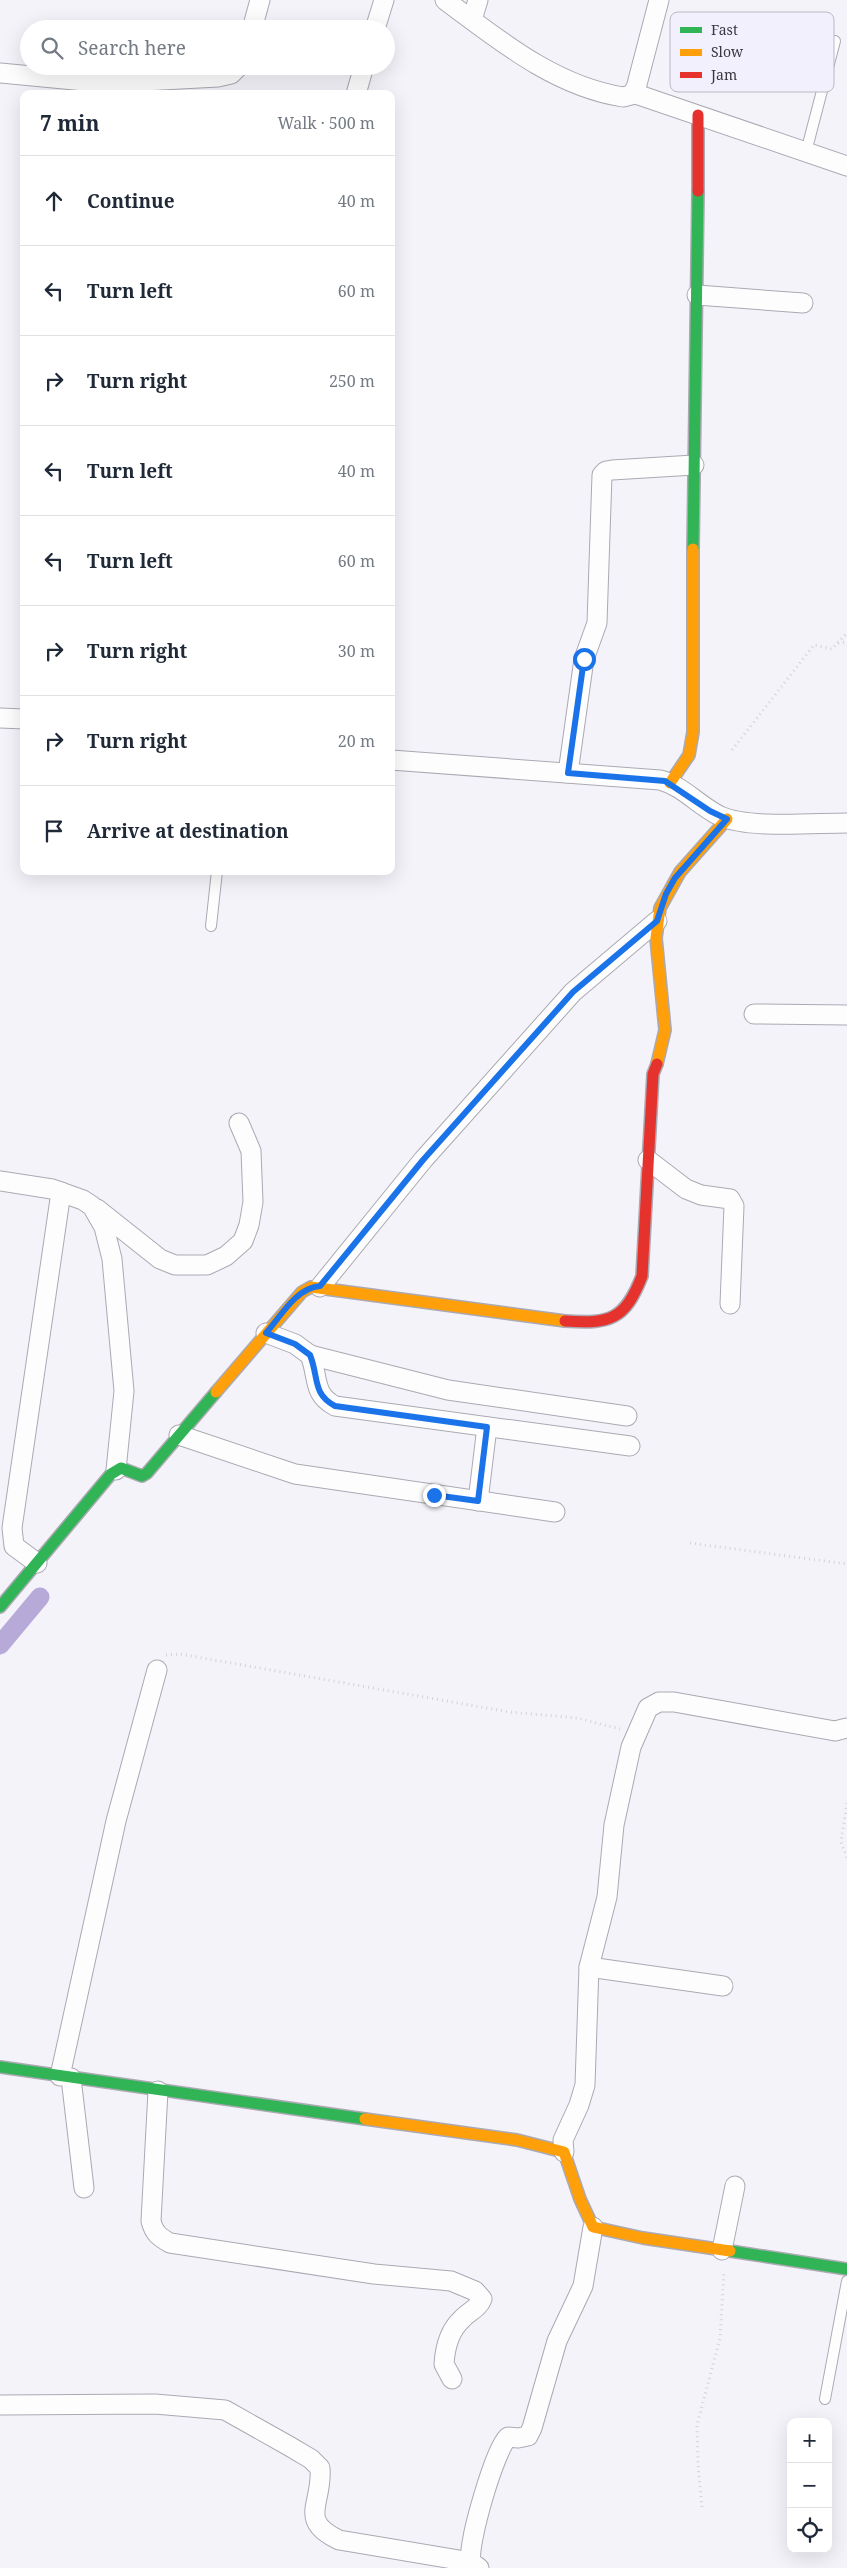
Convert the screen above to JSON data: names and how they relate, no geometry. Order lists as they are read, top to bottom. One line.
{"legend":["Fast","Slow","Jam"],"page":{"search":"Search here","heading":["7 min","Walk · 500 m"],"list":[["Continue","40 m"],["Turn left","60 m"],["Turn right","250 m"],["Turn left","40 m"],["Turn left","60 m"],["Turn right","30 m"],["Turn right","20 m"],"Arrive at destination"],"map_buttons":["+","−"]}}
